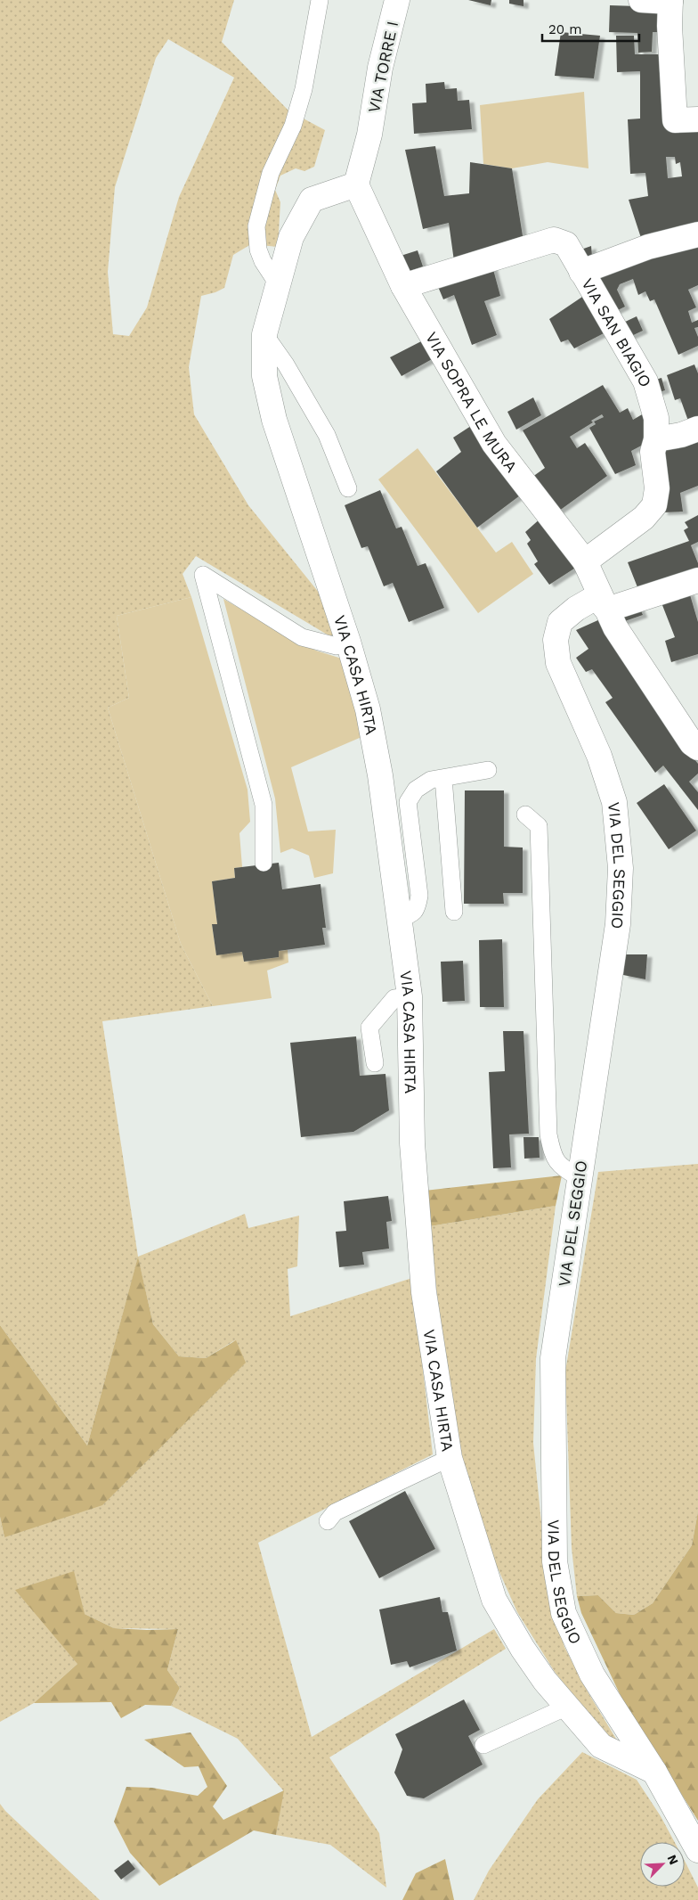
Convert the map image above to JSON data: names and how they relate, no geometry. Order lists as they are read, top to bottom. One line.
{"streets":{"street":["VIA TORRE I","VIA SAN BIAGIO","VIA SOPRA LE MURA","VIA CASA HIRTA","VIA DEL SEGGIO"]},"crossings":[["VIA TORRE I","VIA SOPRA LE MURA"],["VIA TORRE I","VIA CASA HIRTA"],["VIA SAN BIAGIO","VIA SOPRA LE MURA"],["VIA SOPRA LE MURA","VIA CASA HIRTA"],["VIA SOPRA LE MURA","VIA DEL SEGGIO"],["VIA CASA HIRTA","VIA DEL SEGGIO"]],"scale_bar":"20 m","north":"top right"}
